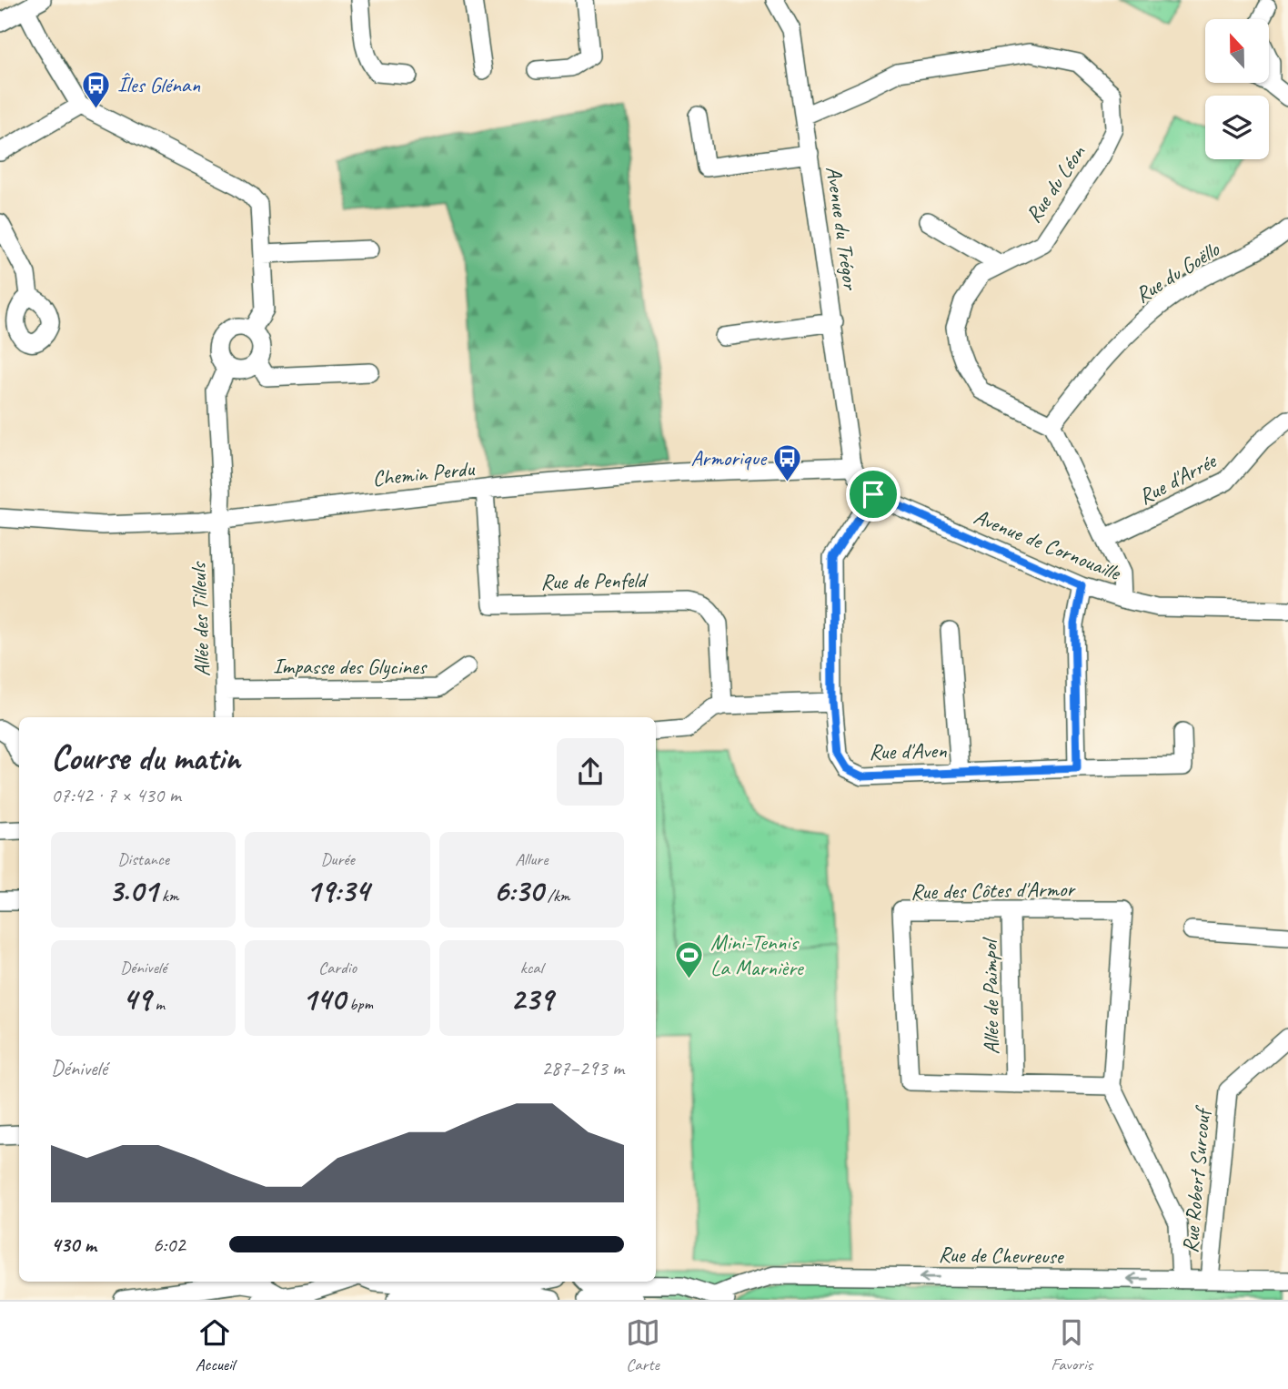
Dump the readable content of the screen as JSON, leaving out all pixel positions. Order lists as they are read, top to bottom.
{
  "streets": {
    "street": [
      "Rue du Léon",
      "Avenue du Trégor",
      "Rue du Goëllo",
      "Chemin Perdu",
      "Rue d'Arrée",
      "Avenue de Cornouaille",
      "Rue de Penfeld",
      "Allée des Tilleuls",
      "Impasse des Glycines",
      "Rue d'Aven",
      "Rue des Côtes d'Armor",
      "Allée de Paimpol",
      "Rue Robert Surcouf",
      "Rue de Chevreuse"
    ]
  },
  "crossings": [
    ["Rue du Léon", "Avenue du Trégor"],
    ["Rue du Léon", "Rue du Goëllo"],
    ["Avenue du Trégor", "Chemin Perdu"],
    ["Chemin Perdu", "Rue de Penfeld"],
    ["Chemin Perdu", "Allée des Tilleuls"],
    ["Avenue de Cornouaille", "Rue d'Aven"],
    ["Allée des Tilleuls", "Impasse des Glycines"],
    ["Rue des Côtes d'Armor", "Allée de Paimpol"],
    ["Rue des Côtes d'Armor", "Rue de Chevreuse"],
    ["Rue Robert Surcouf", "Rue de Chevreuse"]
  ],
  "one_way": ["Rue de Chevreuse"],
  "places": {
    "bus stop": ["Îles Glénan", "Armorique"],
    "sports": ["Mini-Tennis La Marnière"]
  },
  "north": "top",
  "page": {
    "heading": ["Course du matin", "07:42 · 7 × 430 m"],
    "stats": [
      ["Distance", "3.01 km"],
      ["Durée", "19:34"],
      ["Allure", "6:30 /km"],
      ["Dénivelé", "49 m"],
      ["Cardio", "140 bpm"],
      ["kcal", "239"]
    ],
    "chart": ["Dénivelé", "287–293 m"],
    "list": [
      {
        "name": "430 m",
        "note": "6:02"
      }
    ],
    "tabs": ["Accueil", "Carte", "Favoris"]
  }
}
